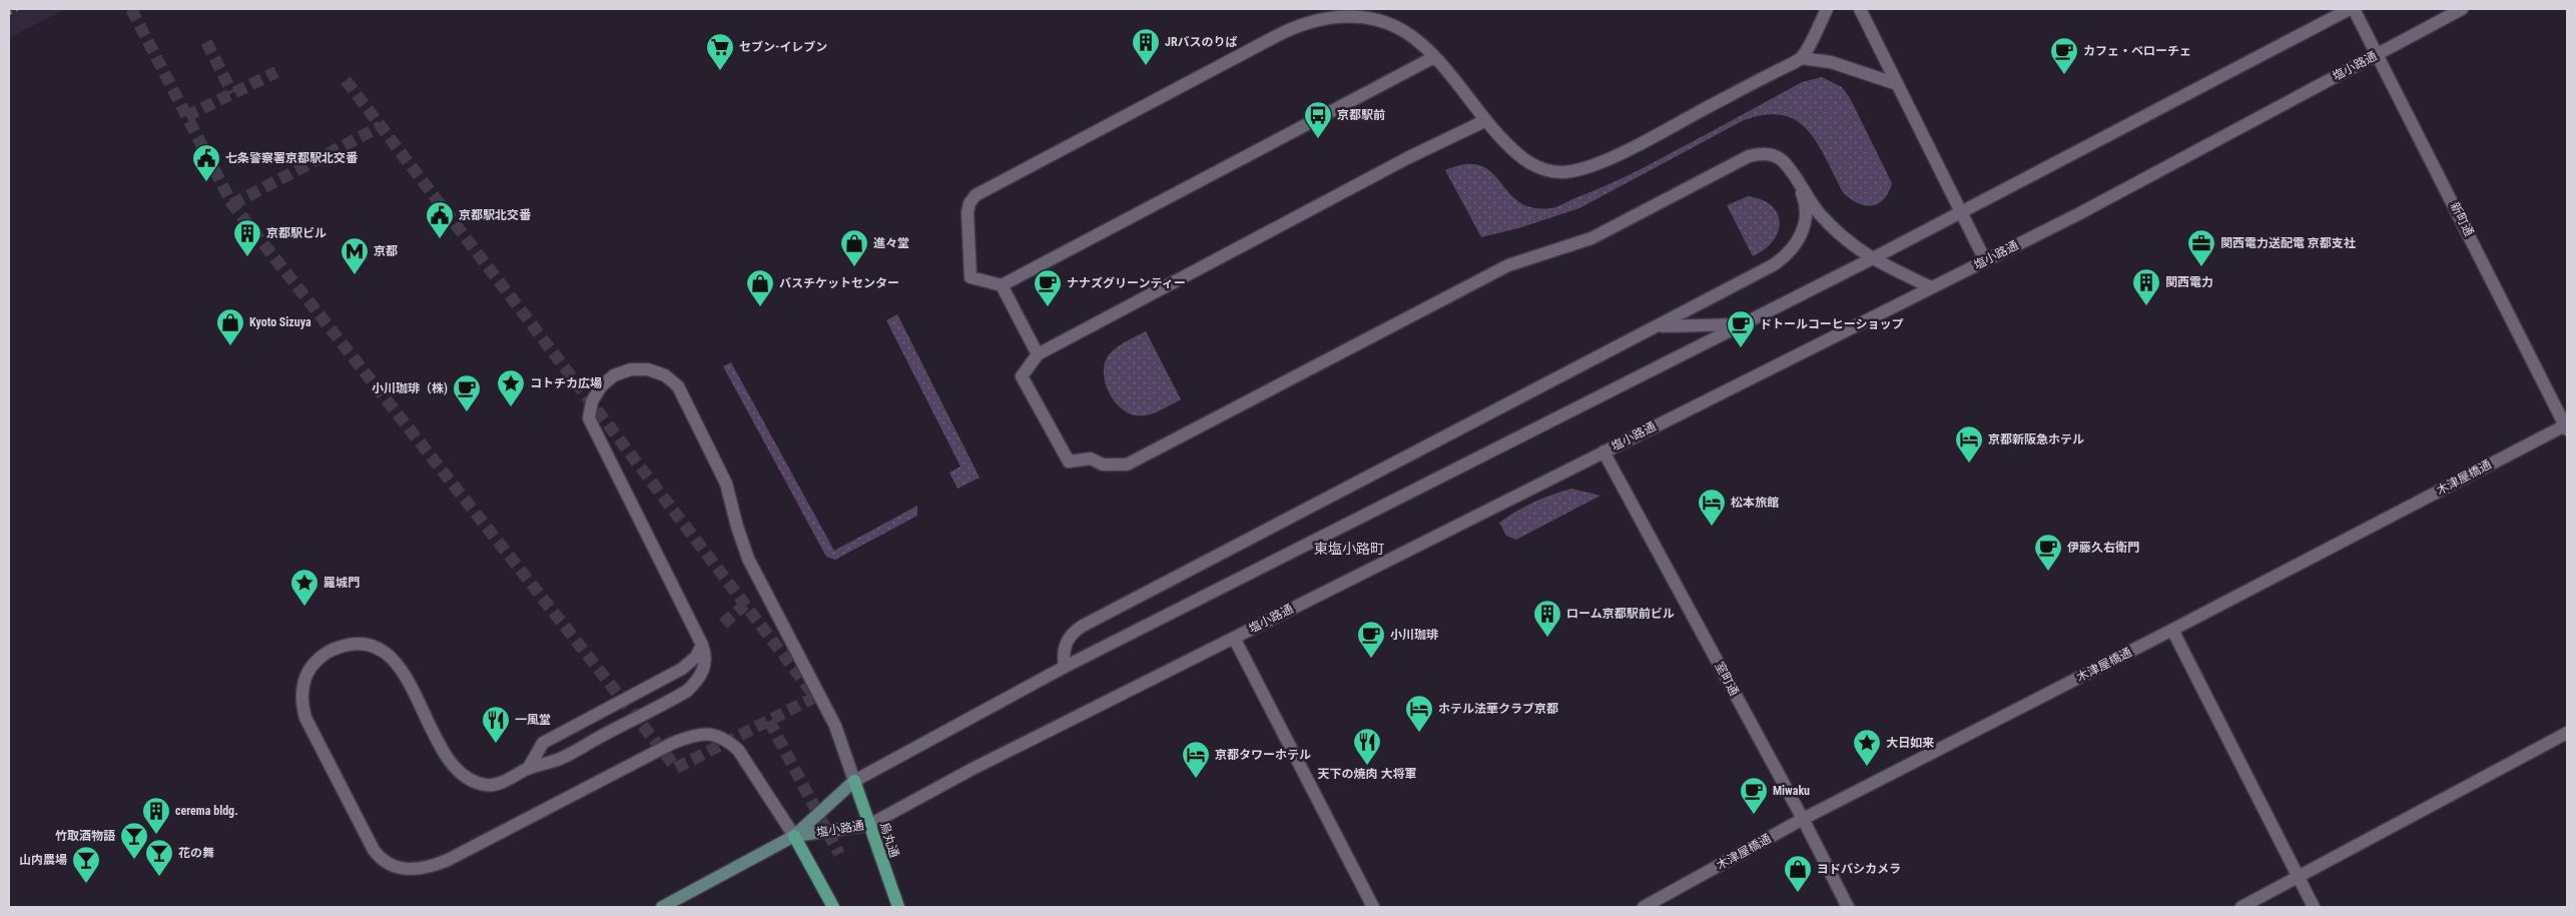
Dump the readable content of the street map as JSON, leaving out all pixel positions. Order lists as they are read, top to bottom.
{
  "streets": {
    "main road": ["塩小路通", "烏丸通"],
    "street": ["新町通", "木津屋橋通", "室町通"]
  },
  "crossings": [
    ["塩小路通", "新町通"],
    ["塩小路通", "室町通"],
    ["塩小路通", "烏丸通"],
    ["新町通", "木津屋橋通"],
    ["木津屋橋通", "室町通"]
  ],
  "districts": ["東塩小路町"],
  "places": {
    "building": [
      "JRバスのりば",
      "京都駅ビル",
      "関西電力",
      "ローム京都駅前ビル",
      "cerema bldg."
    ],
    "supermarket": ["セブン-イレブン"],
    "cafe": [
      "カフェ・ベローチェ",
      "ナナズグリーンティー",
      "ドトールコーヒーショップ",
      "小川珈琲（株)",
      "伊藤久右衛門",
      "小川珈琲",
      "Miwaku"
    ],
    "bus stop": ["京都駅前"],
    "public building": ["七条警察署京都駅北交番", "京都駅北交番"],
    "shop": [
      "進々堂",
      "バスチケットセンター",
      "Kyoto Sizuya",
      "ヨドバシカメラ"
    ],
    "office": ["関西電力送配電 京都支社"],
    "metro station": ["京都"],
    "place": ["コトチカ広場", "羅城門", "大日如来"],
    "hotel": [
      "京都新阪急ホテル",
      "松本旅館",
      "ホテル法華クラブ京都",
      "京都タワーホテル"
    ],
    "restaurant": ["一風堂", "天下の焼肉 大将軍"],
    "bar": ["竹取酒物語", "花の舞", "山内農場"]
  }
}
